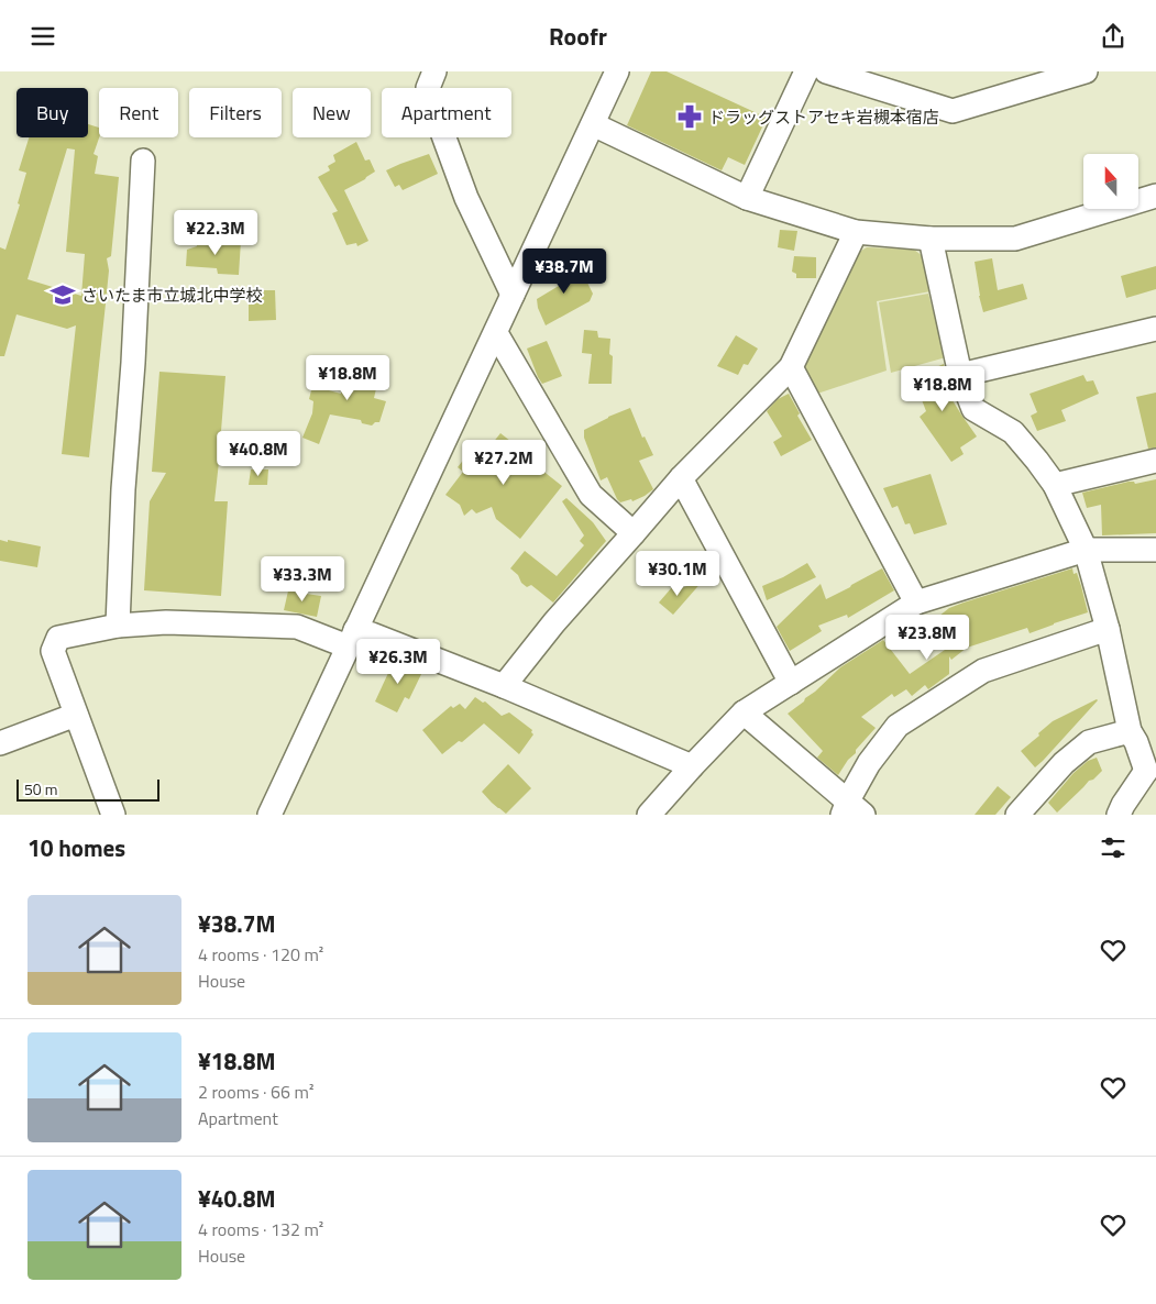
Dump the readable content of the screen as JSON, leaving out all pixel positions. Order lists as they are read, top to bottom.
{
  "places": {
    "pharmacy": ["ドラッグストアセキ岩槻本宿店"],
    "school or university": ["さいたま市立城北中学校"]
  },
  "scale_bar": "50 m",
  "north": "top",
  "page": {
    "header": "Roofr",
    "chip": [
      "Buy",
      "Rent",
      "Filters",
      "New",
      "Apartment"
    ],
    "price": [
      "¥22.3M",
      "¥38.7M",
      "¥18.8M",
      "¥18.8M",
      "¥40.8M",
      "¥27.2M",
      "¥30.1M",
      "¥33.3M",
      "¥23.8M",
      "¥26.3M"
    ],
    "scale": "50 m",
    "heading": "10 homes",
    "list": [
      {
        "name": "¥38.7M",
        "note": "4 rooms · 120 m² · House"
      },
      {
        "name": "¥18.8M",
        "note": "2 rooms · 66 m² · Apartment"
      },
      {
        "name": "¥40.8M",
        "note": "4 rooms · 132 m² · House"
      }
    ]
  }
}
